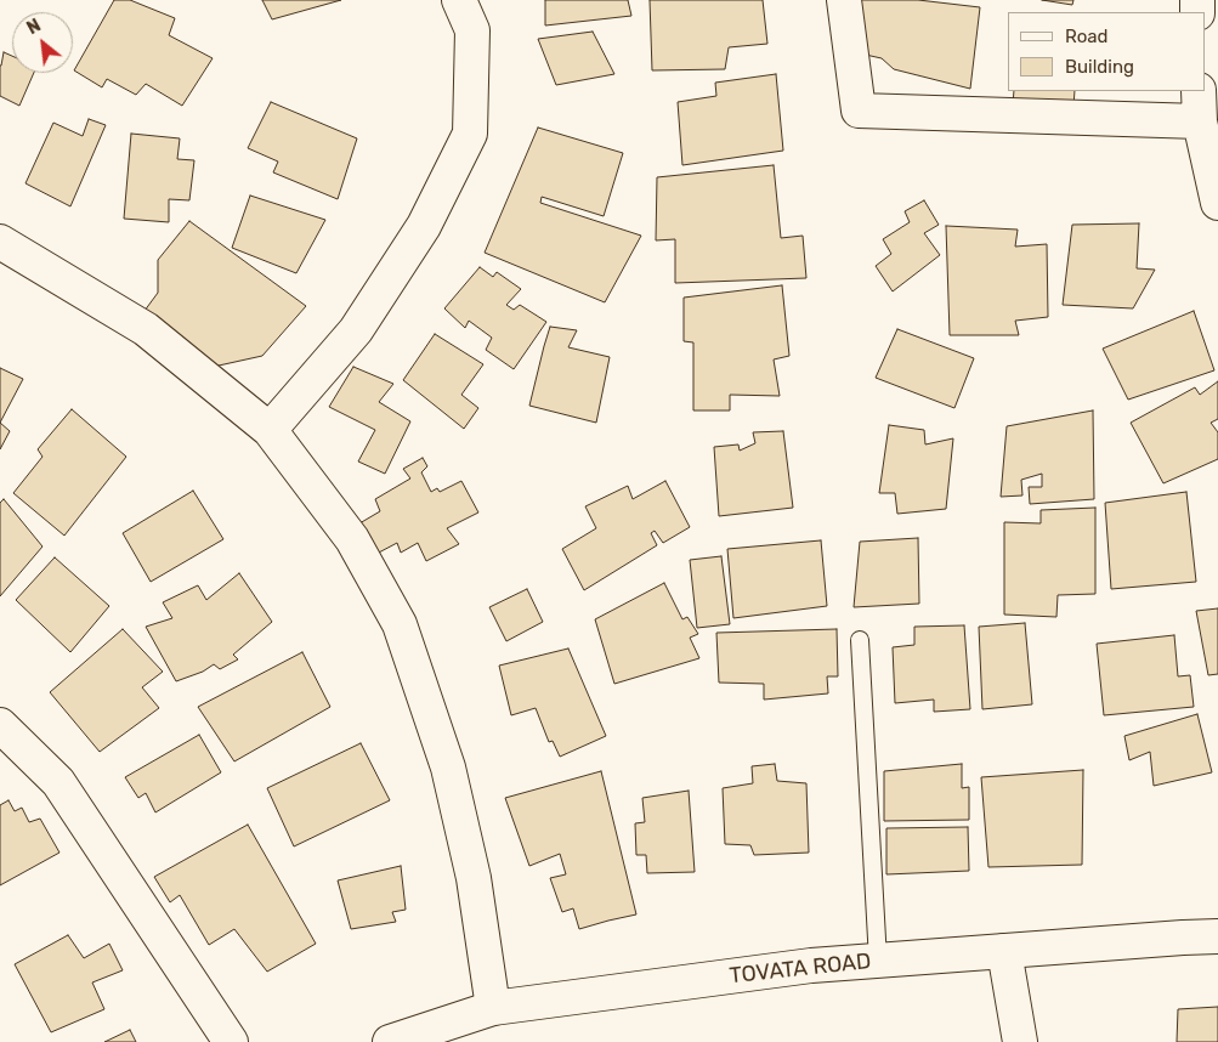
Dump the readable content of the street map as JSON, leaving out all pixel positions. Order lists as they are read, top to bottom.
{
  "streets": {
    "street": ["TOVATA ROAD"]
  },
  "legend": ["Road", "Building"],
  "north": "top left"
}
